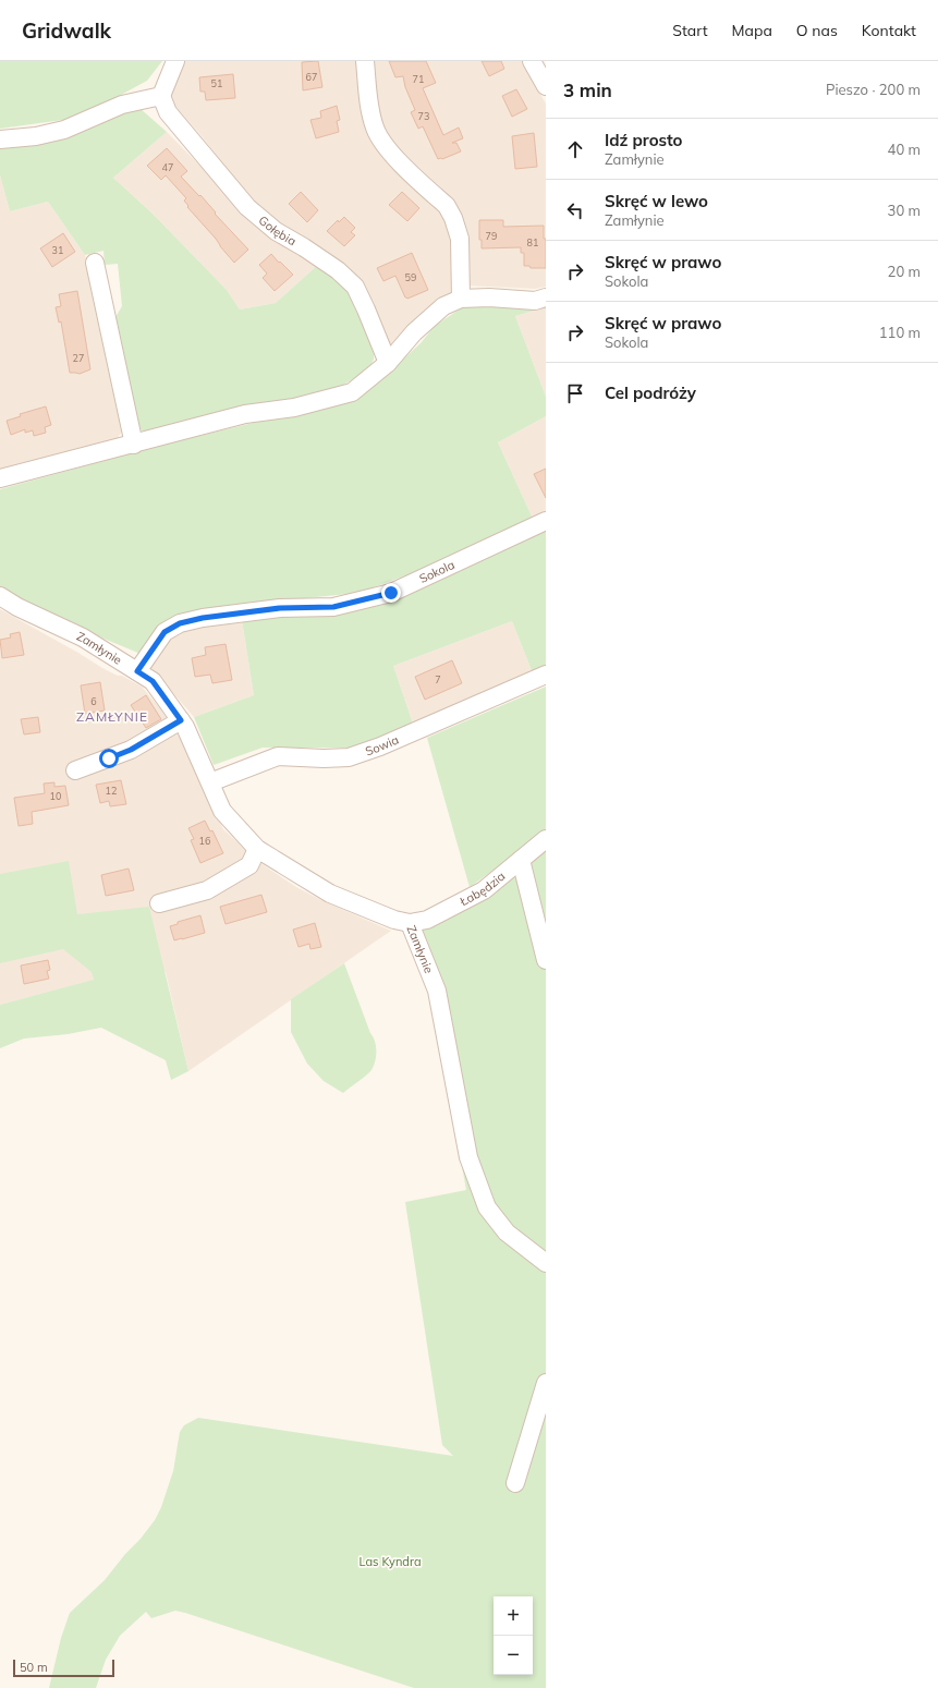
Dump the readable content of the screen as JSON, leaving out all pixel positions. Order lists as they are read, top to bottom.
{
  "streets": {
    "street": [
      "Gołębia",
      "Sokola",
      "Zamłynie",
      "Sowia",
      "Łabędzia"
    ]
  },
  "crossings": [
    ["Sokola", "Zamłynie"],
    ["Zamłynie", "Sowia"],
    ["Zamłynie", "Łabędzia"]
  ],
  "districts": ["ZAMŁYNIE"],
  "parks": ["Las Kyndra"],
  "house_numbers": [
    "67",
    "71",
    "51",
    "73",
    "47",
    "79",
    "81",
    "31",
    "59",
    "27",
    "7",
    "6",
    "12",
    "10",
    "16"
  ],
  "scale_bar": "50 m",
  "page": {
    "header": "Gridwalk",
    "nav": [
      "Start",
      "Mapa",
      "O nas",
      "Kontakt"
    ],
    "heading": ["3 min", "Pieszo · 200 m"],
    "list": [
      ["Idź prosto", "Zamłynie", "40 m"],
      ["Skręć w lewo", "Zamłynie", "30 m"],
      ["Skręć w prawo", "Sokola", "20 m"],
      ["Skręć w prawo", "Sokola", "110 m"],
      "Cel podróży"
    ],
    "map_buttons": ["+", "−"],
    "scale": "50 m"
  }
}
